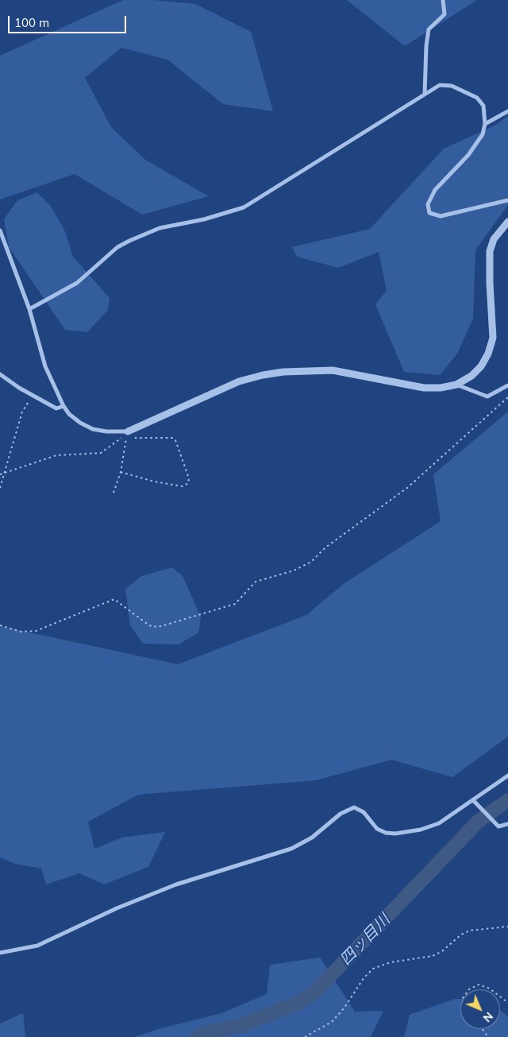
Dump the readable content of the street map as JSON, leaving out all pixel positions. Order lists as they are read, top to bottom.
{
  "water": ["四ッ目川"],
  "scale_bar": "100 m",
  "north": "bottom right"
}
